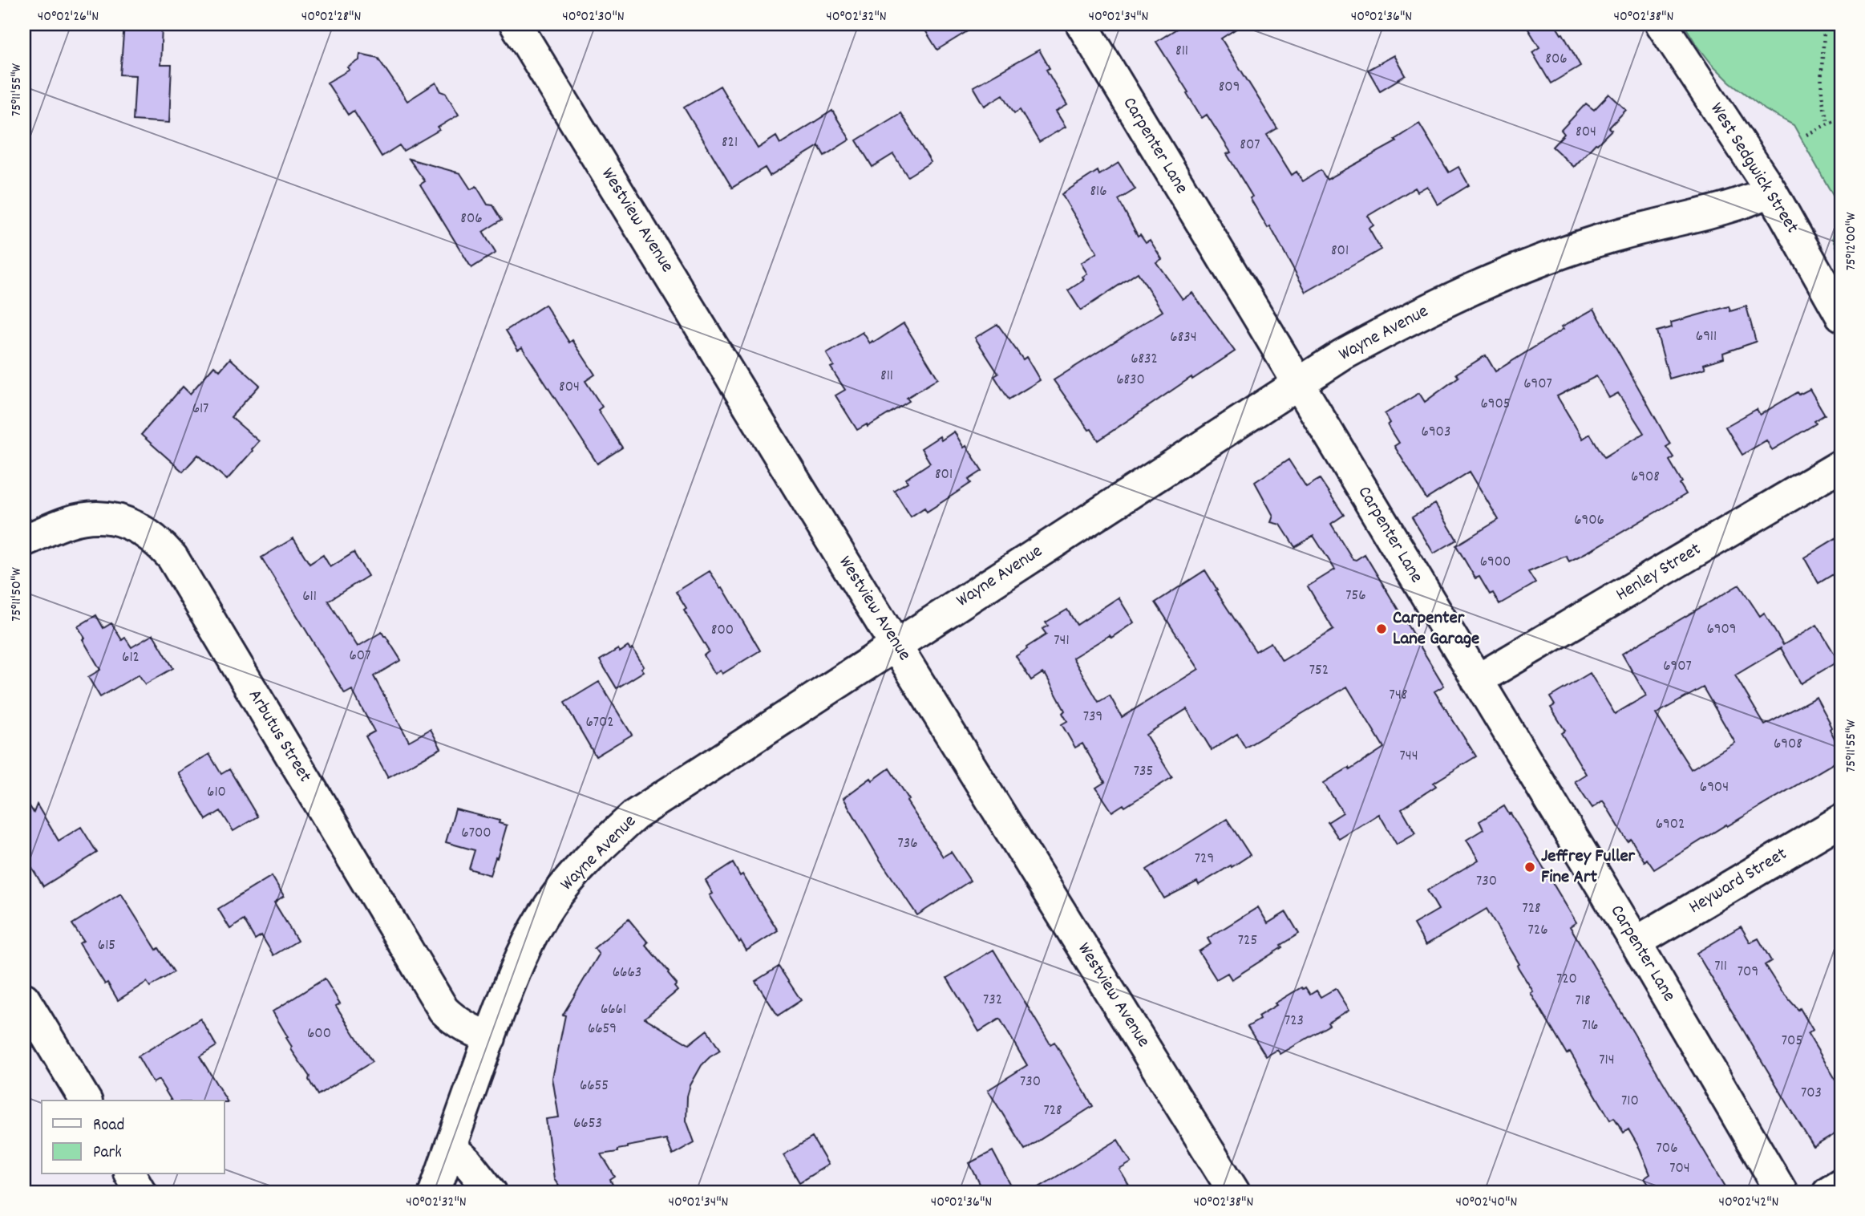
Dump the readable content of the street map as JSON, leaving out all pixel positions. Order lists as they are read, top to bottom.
{
  "streets": {
    "street": [
      "Carpenter Lane",
      "West Sedgwick Street",
      "Westview Avenue",
      "Wayne Avenue",
      "Henley Street",
      "Arbutus Street",
      "Heyward Street"
    ]
  },
  "crossings": [
    ["Carpenter Lane", "Wayne Avenue"],
    ["Carpenter Lane", "Henley Street"],
    ["Carpenter Lane", "Heyward Street"],
    ["West Sedgwick Street", "Wayne Avenue"],
    ["Westview Avenue", "Wayne Avenue"],
    ["Wayne Avenue", "Arbutus Street"]
  ],
  "places": ["Carpenter Lane Garage", "Jeffrey Fuller Fine Art"],
  "house_numbers": [
    "811",
    "806",
    "809",
    "804",
    "821",
    "807",
    "816",
    "806",
    "801",
    "6911",
    "6834",
    "6832",
    "811",
    "6830",
    "6907",
    "804",
    "6905",
    "617",
    "6903",
    "801",
    "6908",
    "6906",
    "6900",
    "756",
    "611",
    "6909",
    "800",
    "741",
    "607",
    "612",
    "6907",
    "752",
    "748",
    "739",
    "6702",
    "6908",
    "744",
    "735",
    "6904",
    "610",
    "6902",
    "6700",
    "736",
    "729",
    "730",
    "728",
    "726",
    "725",
    "615",
    "711",
    "709",
    "6663",
    "720",
    "732",
    "718",
    "6661",
    "723",
    "716",
    "6659",
    "600",
    "705",
    "714",
    "730",
    "6655",
    "703",
    "710",
    "728",
    "6653",
    "706",
    "704"
  ],
  "legend": ["Road", "Park"],
  "coordinates": [
    "40°02'26\"N",
    "40°02'28\"N",
    "40°02'30\"N",
    "40°02'32\"N",
    "40°02'34\"N",
    "40°02'36\"N",
    "40°02'38\"N",
    "75°11'55\"W",
    "75°12'00\"W",
    "75°11'50\"W",
    "40°02'40\"N",
    "40°02'42\"N"
  ]
}
